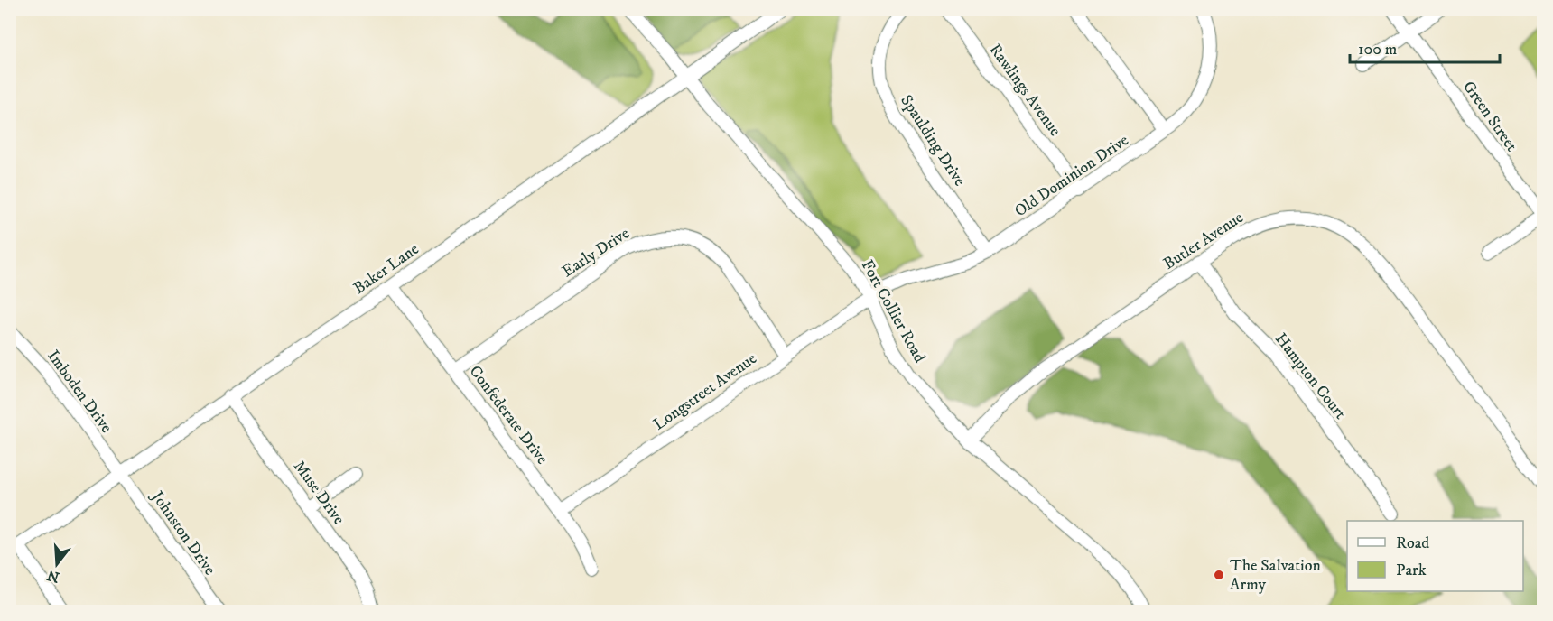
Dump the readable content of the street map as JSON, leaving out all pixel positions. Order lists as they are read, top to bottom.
{
  "streets": {
    "street": [
      "Rawlings Avenue",
      "Green Street",
      "Spaulding Drive",
      "Old Dominion Drive",
      "Butler Avenue",
      "Early Drive",
      "Baker Lane",
      "Fort Collier Road",
      "Hampton Court",
      "Imboden Drive",
      "Longstreet Avenue",
      "Confederate Drive",
      "Muse Drive",
      "Johnston Drive"
    ]
  },
  "crossings": [
    ["Rawlings Avenue", "Old Dominion Drive"],
    ["Spaulding Drive", "Old Dominion Drive"],
    ["Old Dominion Drive", "Fort Collier Road"],
    ["Old Dominion Drive", "Longstreet Avenue"],
    ["Butler Avenue", "Fort Collier Road"],
    ["Butler Avenue", "Hampton Court"],
    ["Early Drive", "Longstreet Avenue"],
    ["Early Drive", "Confederate Drive"],
    ["Baker Lane", "Fort Collier Road"],
    ["Baker Lane", "Imboden Drive"],
    ["Baker Lane", "Confederate Drive"],
    ["Baker Lane", "Muse Drive"],
    ["Baker Lane", "Johnston Drive"],
    ["Fort Collier Road", "Longstreet Avenue"],
    ["Imboden Drive", "Johnston Drive"],
    ["Longstreet Avenue", "Confederate Drive"]
  ],
  "places": ["The Salvation Army"],
  "legend": ["Road", "Park"],
  "scale_bar": "100 m",
  "north": "bottom"
}
